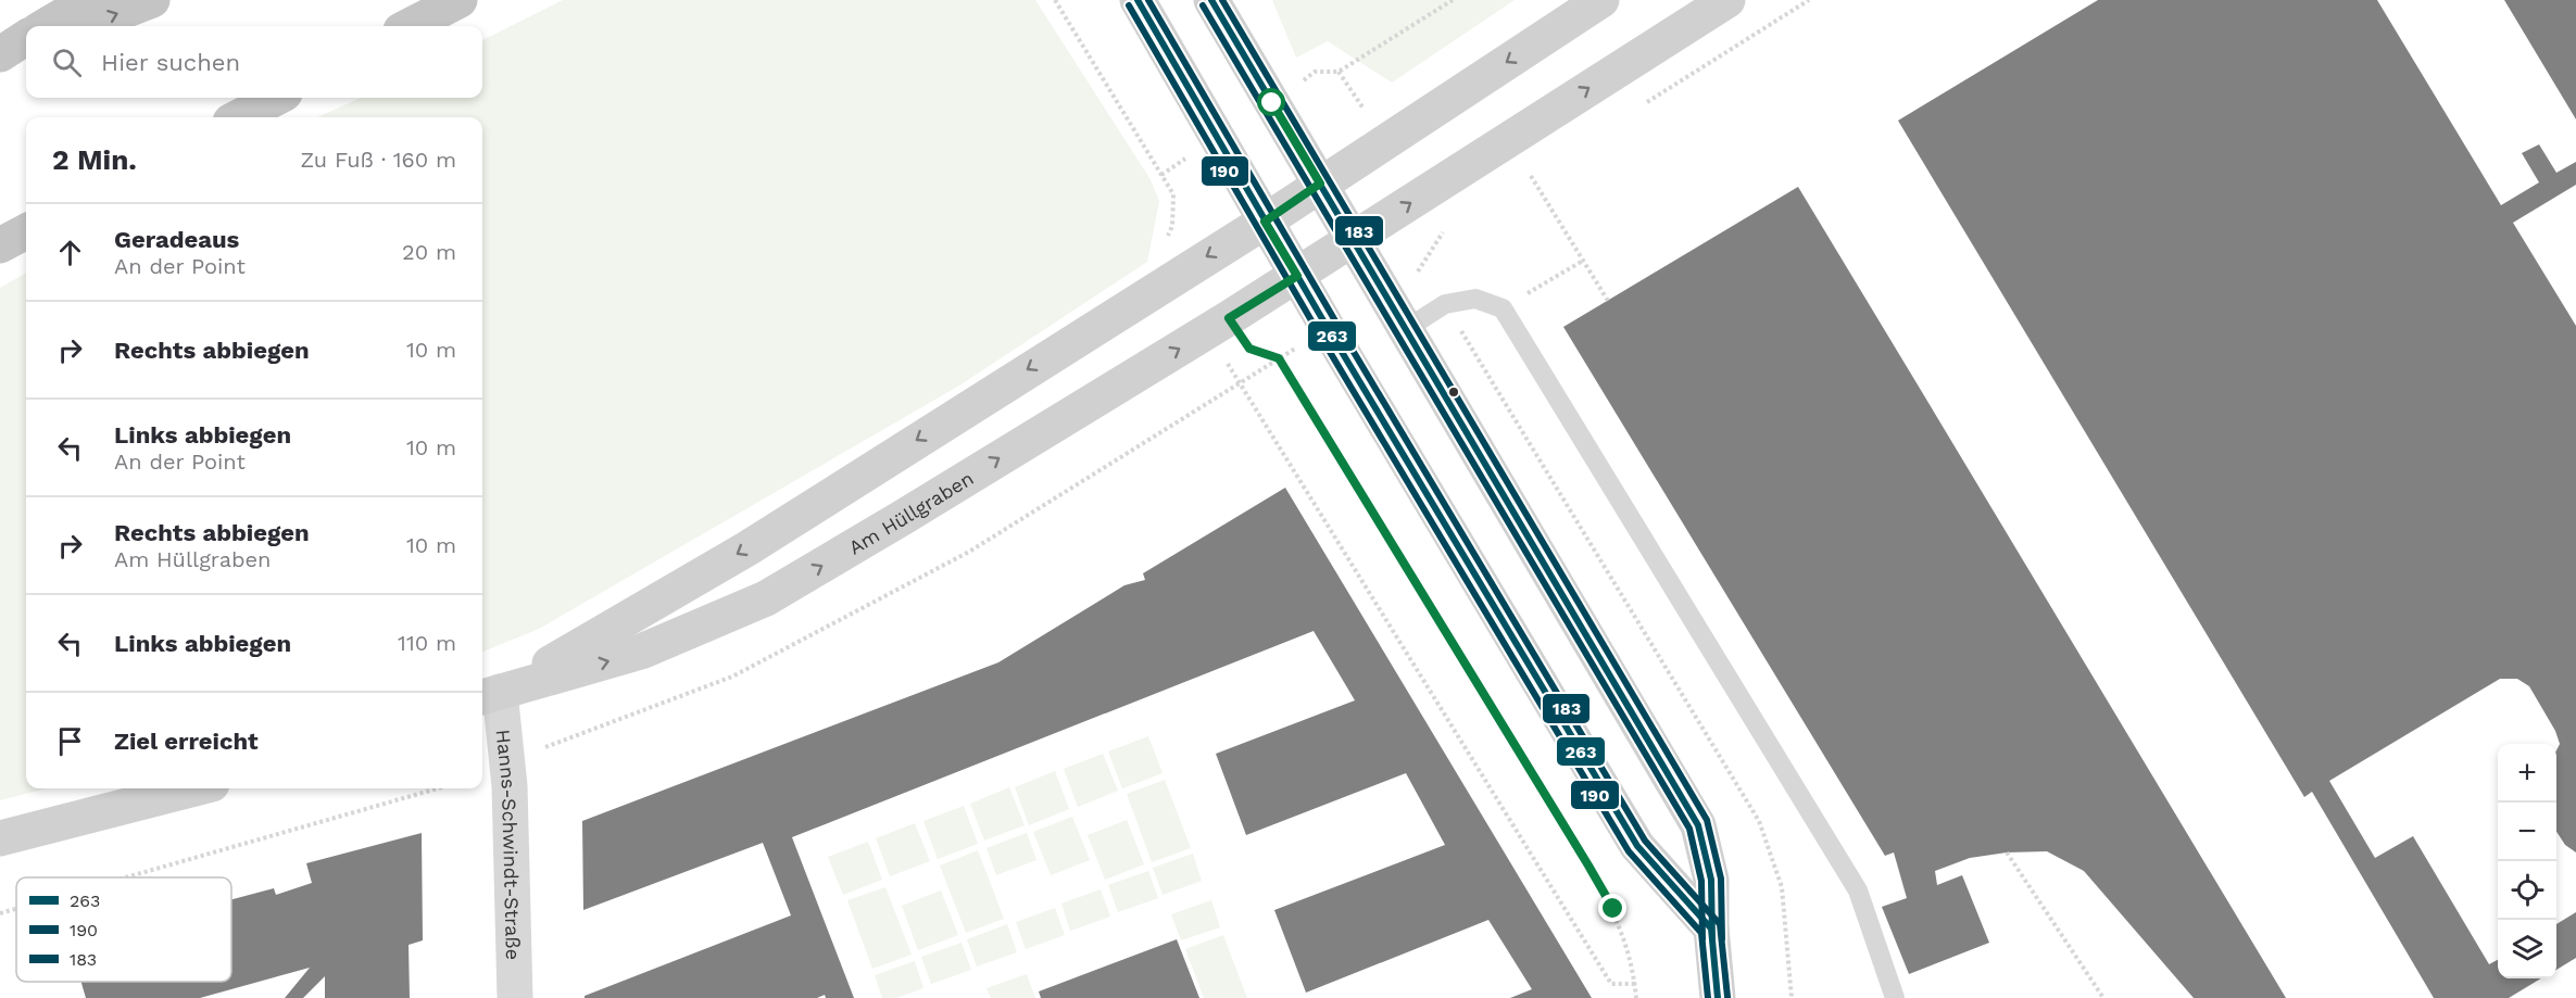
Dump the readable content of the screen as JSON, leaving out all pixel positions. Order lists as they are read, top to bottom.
{
  "streets": {
    "main road": ["Am Hüllgraben"],
    "street": ["Hanns-Schwindt-Straße"]
  },
  "crossings": [
    ["Am Hüllgraben", "Hanns-Schwindt-Straße"]
  ],
  "lines": ["transit line 263", "transit line 183", "transit line 190"],
  "legend": ["263", "190", "183"],
  "page": {
    "search": "Hier suchen",
    "heading": ["2 Min.", "Zu Fuß · 160 m"],
    "list": [
      ["Geradeaus", "An der Point", "20 m"],
      ["Rechts abbiegen", "10 m"],
      ["Links abbiegen", "An der Point", "10 m"],
      ["Rechts abbiegen", "Am Hüllgraben", "10 m"],
      ["Links abbiegen", "110 m"],
      "Ziel erreicht"
    ],
    "map_buttons": ["+", "−"]
  }
}
